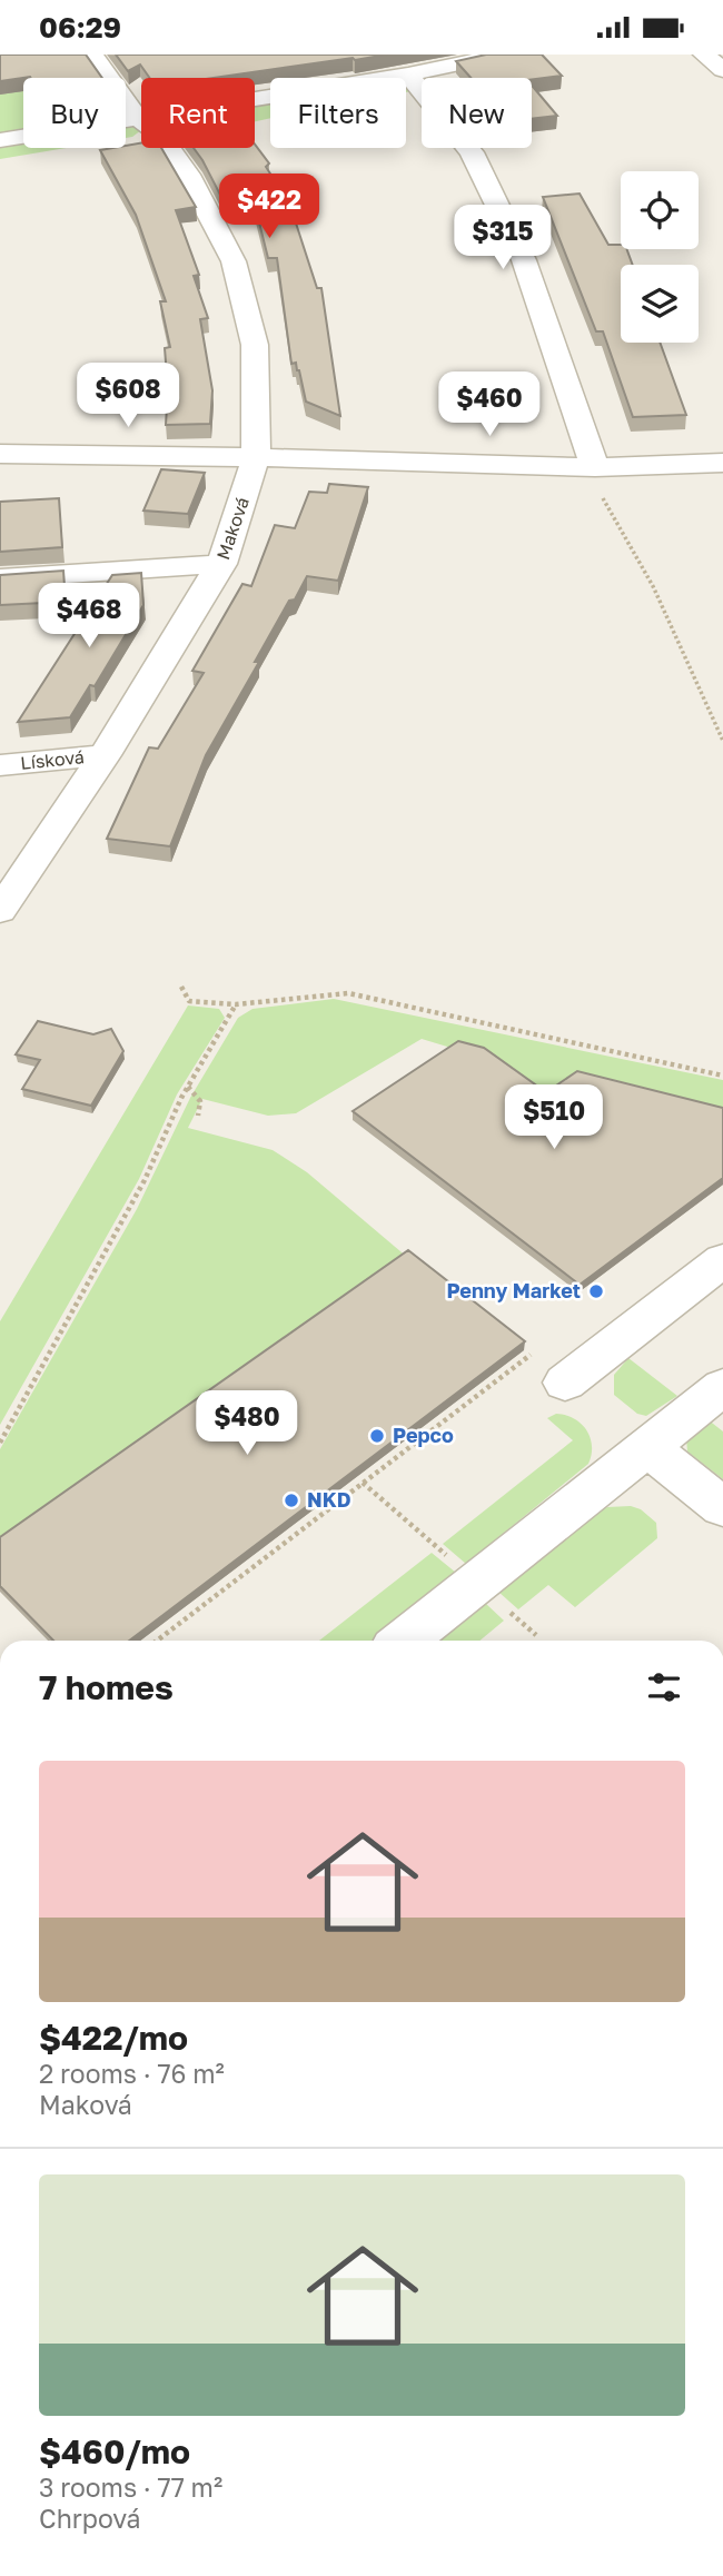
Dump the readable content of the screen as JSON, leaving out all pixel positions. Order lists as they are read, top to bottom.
{
  "streets": {
    "street": ["Maková", "Lísková"]
  },
  "crossings": [
    ["Maková", "Lísková"]
  ],
  "places": ["Penny Market", "Pepco", "NKD"],
  "page": {
    "status": "06:29",
    "chip": [
      "Buy",
      "Rent",
      "Filters",
      "New"
    ],
    "price": [
      "$422",
      "$315",
      "$608",
      "$460",
      "$468",
      "$510",
      "$480"
    ],
    "heading": "7 homes",
    "list": [
      {
        "name": "$422/mo",
        "note": "2 rooms · 76 m² · Maková"
      },
      {
        "name": "$460/mo",
        "note": "3 rooms · 77 m² · Chrpová"
      }
    ]
  }
}
